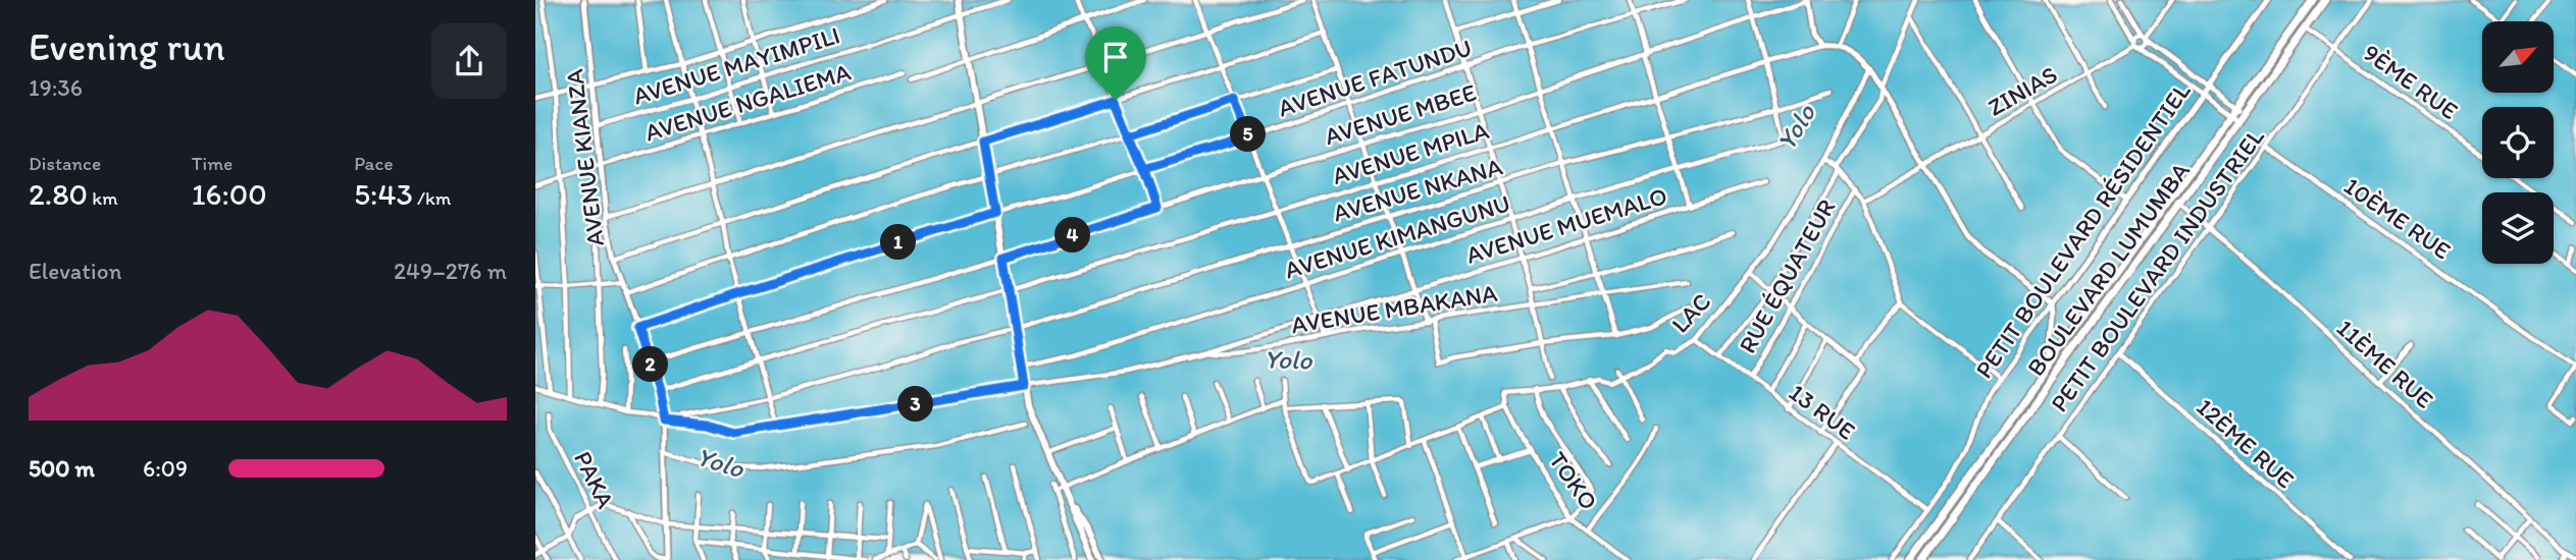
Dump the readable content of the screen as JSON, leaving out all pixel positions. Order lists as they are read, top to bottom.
{
  "streets": {
    "highway": ["BOULEVARD LUMUMBA"],
    "street": [
      "AVENUE MAYIMPILI",
      "AVENUE FATUNDU",
      "9ÈME RUE",
      "ZINIAS",
      "AVENUE NGALIEMA",
      "AVENUE MBEE",
      "AVENUE MPILA",
      "AVENUE KIANZA",
      "AVENUE NKANA",
      "10ÈME RUE",
      "AVENUE MUEMALO",
      "PETIT BOULEVARD RÉSIDENTIEL",
      "AVENUE KIMANGUNU",
      "PETIT BOULEVARD INDUSTRIEL",
      "RUE ÉQUATEUR",
      "AVENUE MBAKANA",
      "LAC",
      "11ÈME RUE",
      "13 RUE",
      "12ÈME RUE",
      "PAKA",
      "TOKO"
    ]
  },
  "crossings": [
    ["AVENUE MAYIMPILI", "AVENUE KIANZA"],
    ["AVENUE FATUNDU", "AVENUE KIANZA"],
    ["9ÈME RUE", "BOULEVARD LUMUMBA"],
    ["9ÈME RUE", "PETIT BOULEVARD INDUSTRIEL"],
    ["AVENUE NGALIEMA", "AVENUE KIANZA"],
    ["AVENUE MBEE", "AVENUE KIANZA"],
    ["AVENUE MPILA", "AVENUE KIANZA"],
    ["AVENUE KIANZA", "AVENUE MBAKANA"],
    ["AVENUE NKANA", "AVENUE KIMANGUNU"],
    ["AVENUE NKANA", "AVENUE MBAKANA"],
    ["10ÈME RUE", "PETIT BOULEVARD INDUSTRIEL"],
    ["AVENUE MUEMALO", "AVENUE MBAKANA"],
    ["PETIT BOULEVARD RÉSIDENTIEL", "13 RUE"],
    ["BOULEVARD LUMUMBA", "11ÈME RUE"],
    ["PETIT BOULEVARD INDUSTRIEL", "11ÈME RUE"],
    ["PETIT BOULEVARD INDUSTRIEL", "12ÈME RUE"],
    ["RUE ÉQUATEUR", "13 RUE"],
    ["LAC", "13 RUE"]
  ],
  "water": ["Yolo"],
  "north": "top right",
  "page": {
    "heading": ["Evening run", "19:36"],
    "pins": [
      "5",
      "4",
      "1",
      "2",
      "3"
    ],
    "stats": [
      ["Distance", "2.80 km"],
      ["Time", "16:00"],
      ["Pace", "5:43 /km"]
    ],
    "chart": ["Elevation", "249–276 m"],
    "list": [
      {
        "name": "500 m",
        "note": "6:09"
      }
    ]
  }
}
